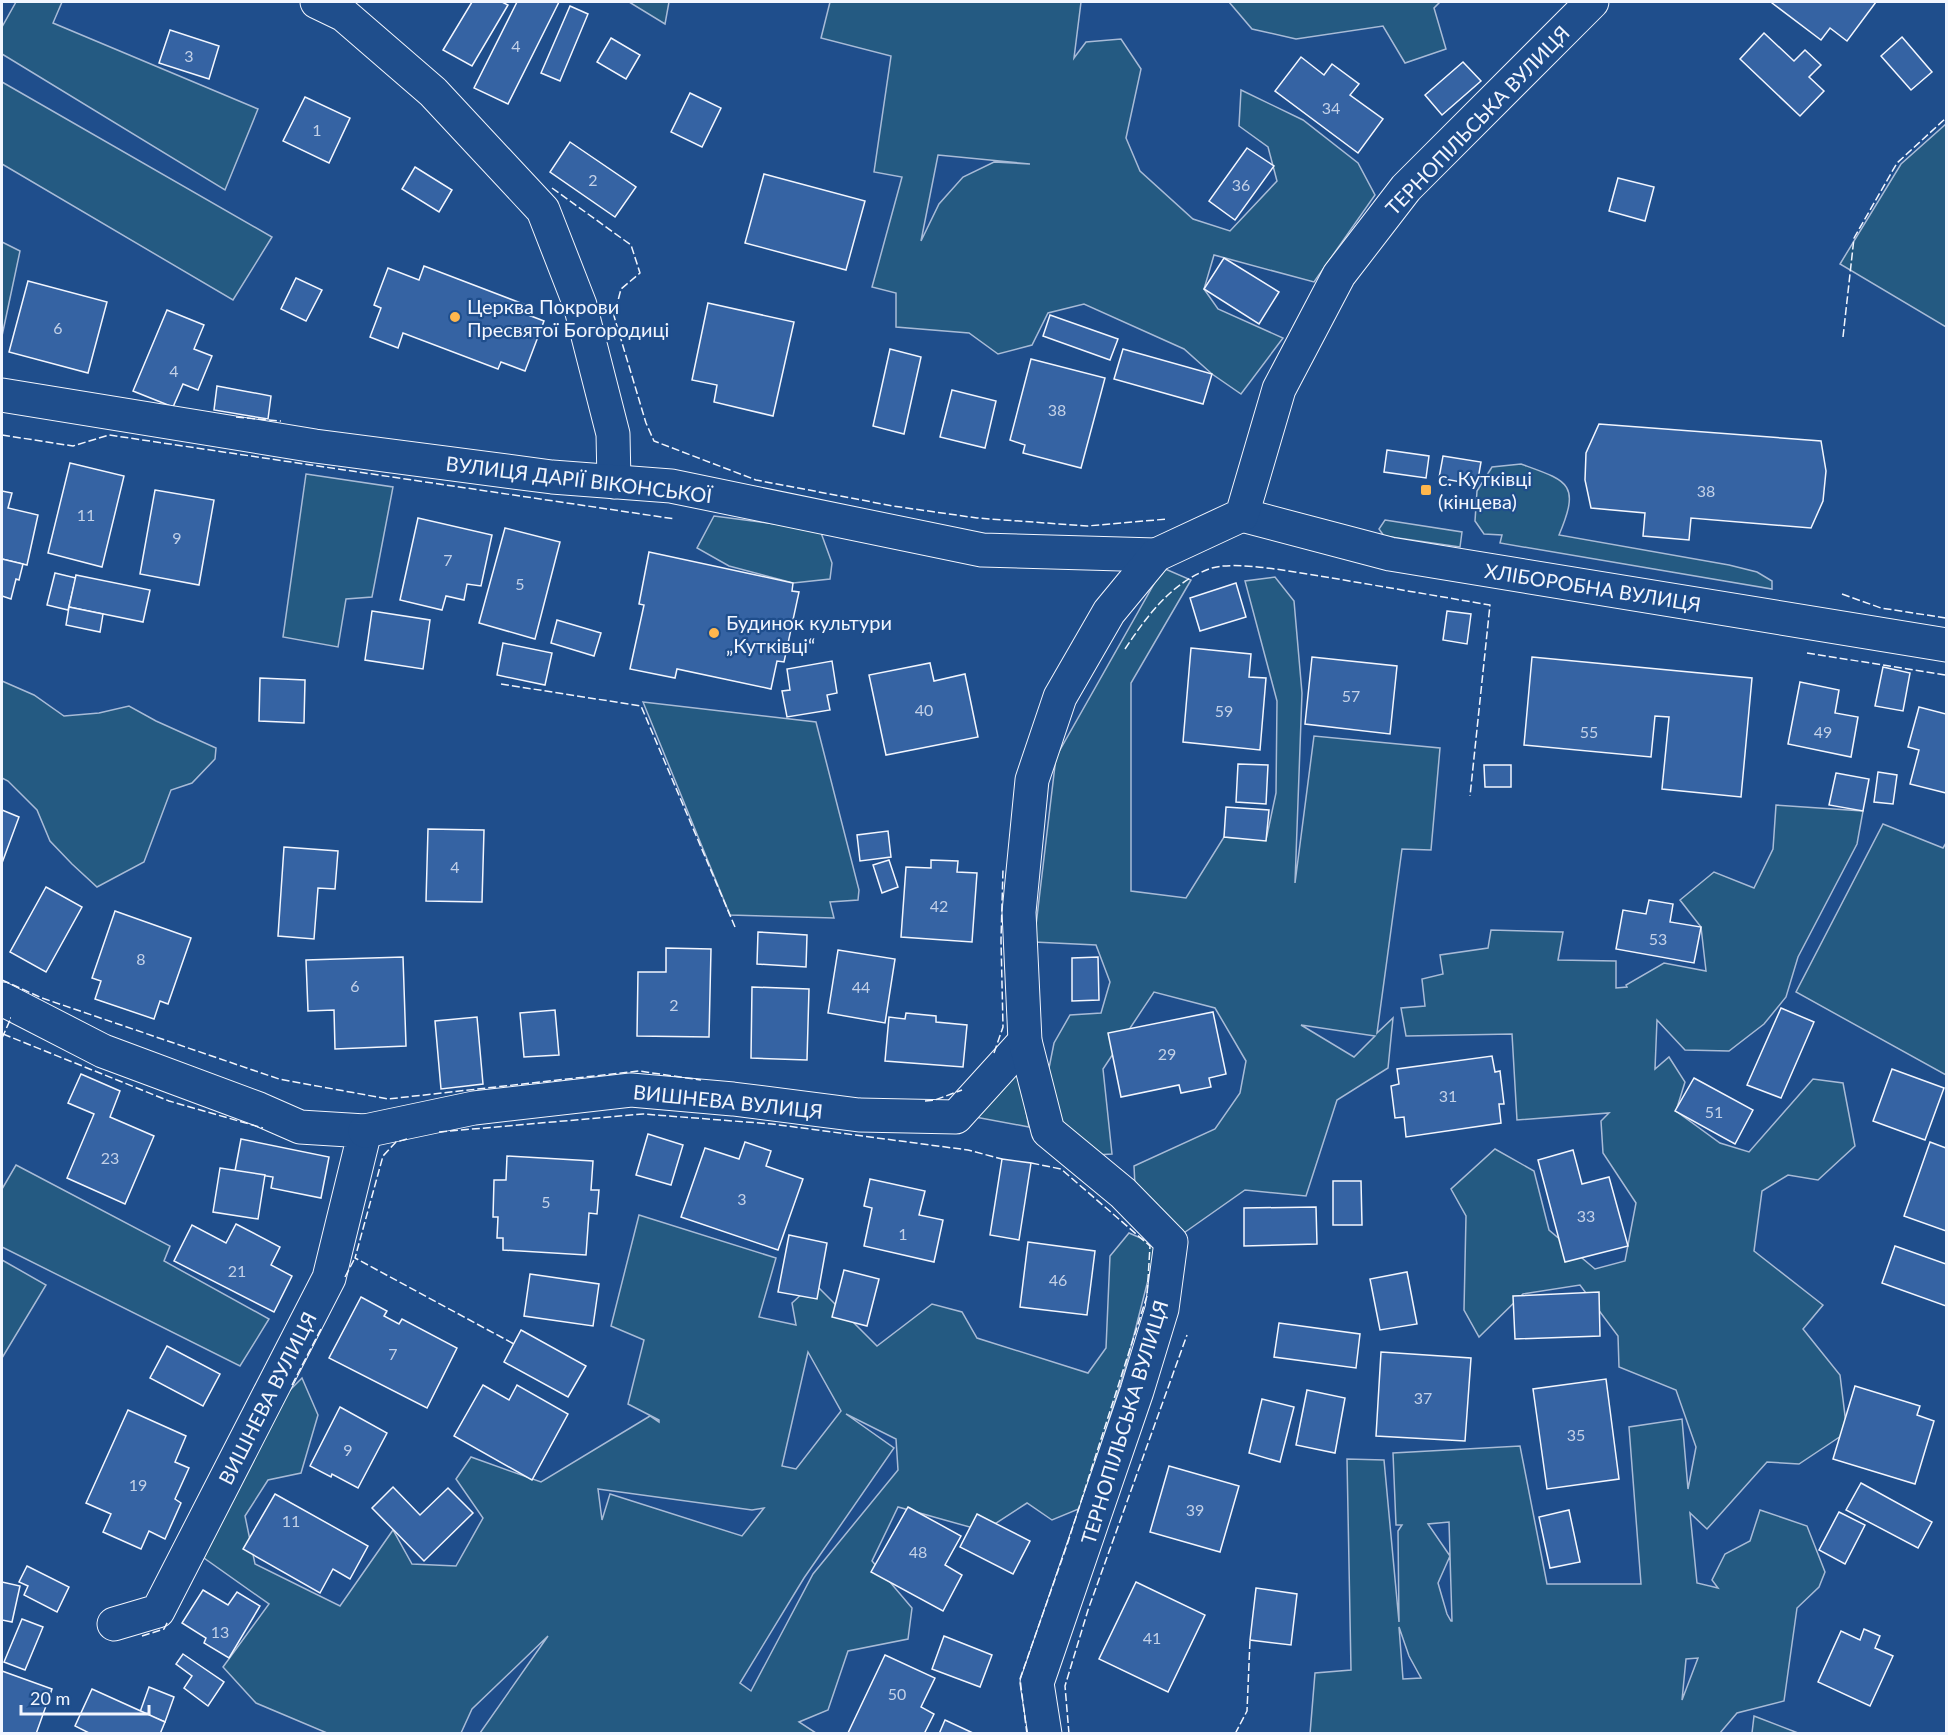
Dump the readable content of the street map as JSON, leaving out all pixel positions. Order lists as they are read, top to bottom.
{
  "streets": {
    "street": [
      "ТЕРНОПІЛЬСЬКА ВУЛИЦЯ",
      "ВУЛИЦЯ ДАРІЇ ВІКОНСЬКОЇ",
      "ХЛІБОРОБНА ВУЛИЦЯ",
      "ВИШНЕВА ВУЛИЦЯ"
    ]
  },
  "crossings": [
    ["ТЕРНОПІЛЬСЬКА ВУЛИЦЯ", "ВУЛИЦЯ ДАРІЇ ВІКОНСЬКОЇ"],
    ["ТЕРНОПІЛЬСЬКА ВУЛИЦЯ", "ХЛІБОРОБНА ВУЛИЦЯ"],
    ["ТЕРНОПІЛЬСЬКА ВУЛИЦЯ", "ВИШНЕВА ВУЛИЦЯ"]
  ],
  "places": {
    "other": ["Церква Покрови Пресвятої Богородиці", "Будинок культури „Кутківці“"],
    "transit": ["с. Кутківці (кінцева)"]
  },
  "house_numbers": [
    "4",
    "3",
    "34",
    "1",
    "2",
    "36",
    "6",
    "4",
    "38",
    "38",
    "11",
    "9",
    "7",
    "5",
    "57",
    "40",
    "59",
    "55",
    "49",
    "4",
    "42",
    "53",
    "8",
    "6",
    "44",
    "2",
    "29",
    "31",
    "51",
    "23",
    "3",
    "5",
    "33",
    "1",
    "21",
    "46",
    "7",
    "37",
    "35",
    "9",
    "19",
    "39",
    "11",
    "48",
    "13",
    "41",
    "50"
  ],
  "scale_bar": "20 m"
}
